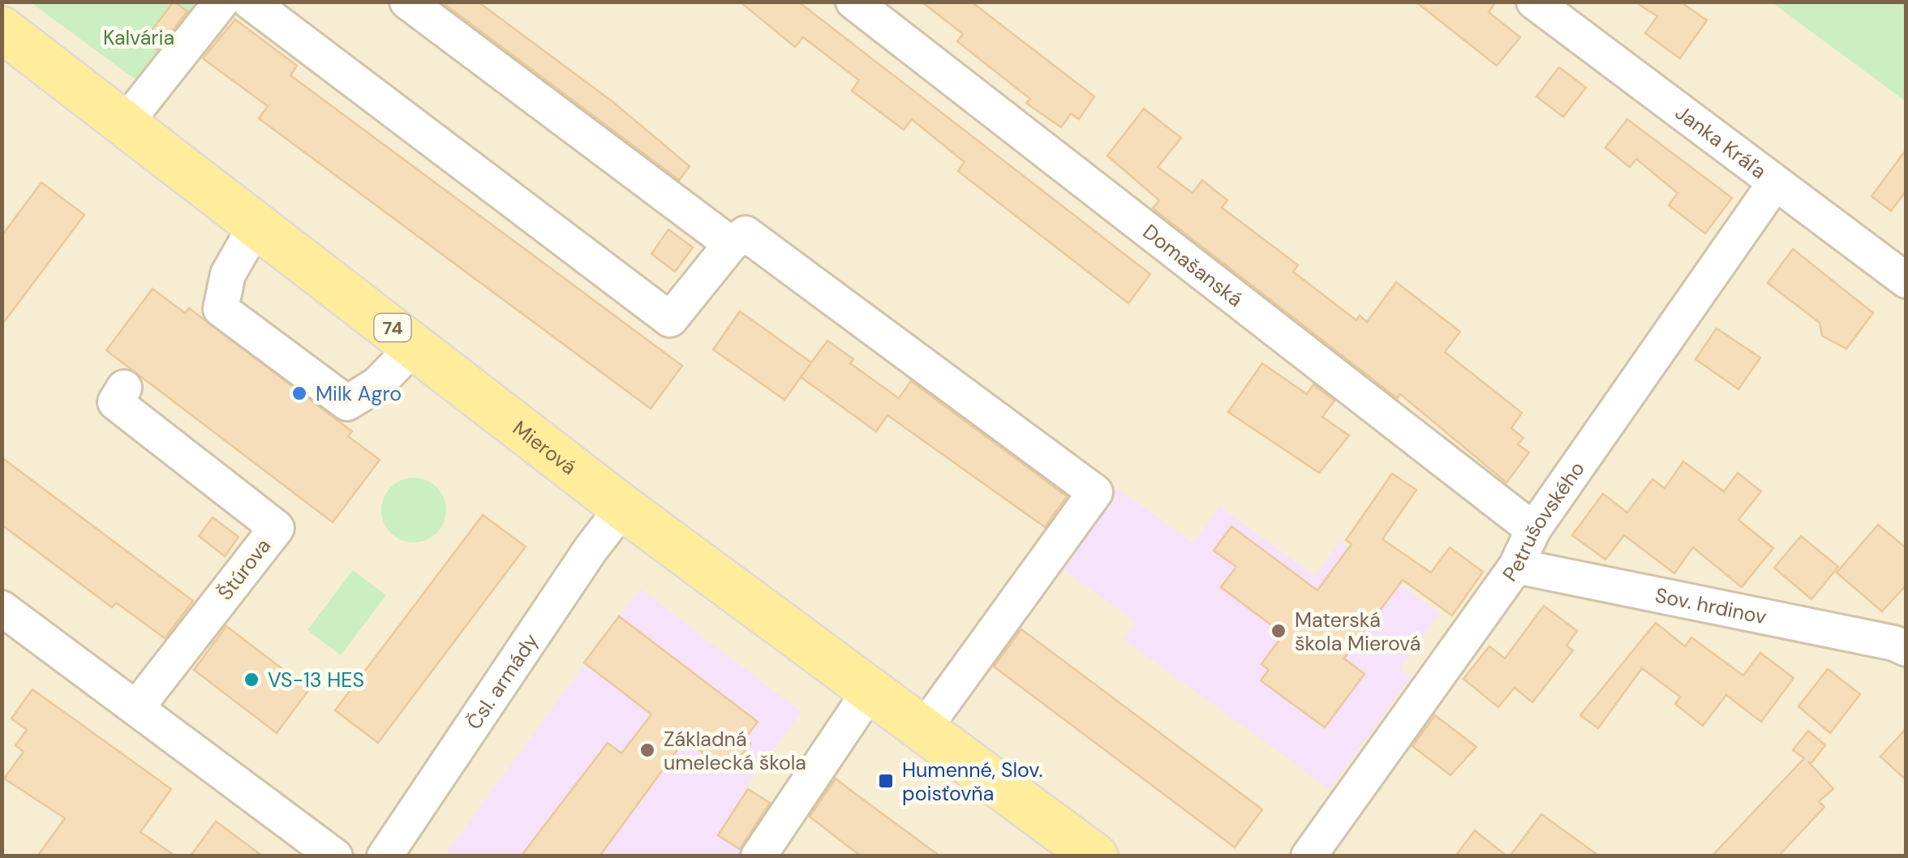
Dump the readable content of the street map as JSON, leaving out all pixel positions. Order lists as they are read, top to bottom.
{
  "streets": {
    "main road": ["74", "Mierová"],
    "street": [
      "Janka Kráľa",
      "Domašanská",
      "Petrušovského",
      "Štúrova",
      "Sov. hrdinov",
      "Čsl. armády"
    ]
  },
  "crossings": [
    ["Janka Kráľa", "Petrušovského"],
    ["Domašanská", "Petrušovského"],
    ["Mierová", "Čsl. armády"],
    ["Petrušovského", "Sov. hrdinov"]
  ],
  "parks": ["Kalvária"],
  "places": {
    "other": [
      "Milk Agro",
      "Materská škola Mierová",
      "VS-13 HES",
      "Základná umelecká škola"
    ],
    "transit": ["Humenné, Slov. poisťovňa"]
  }
}
